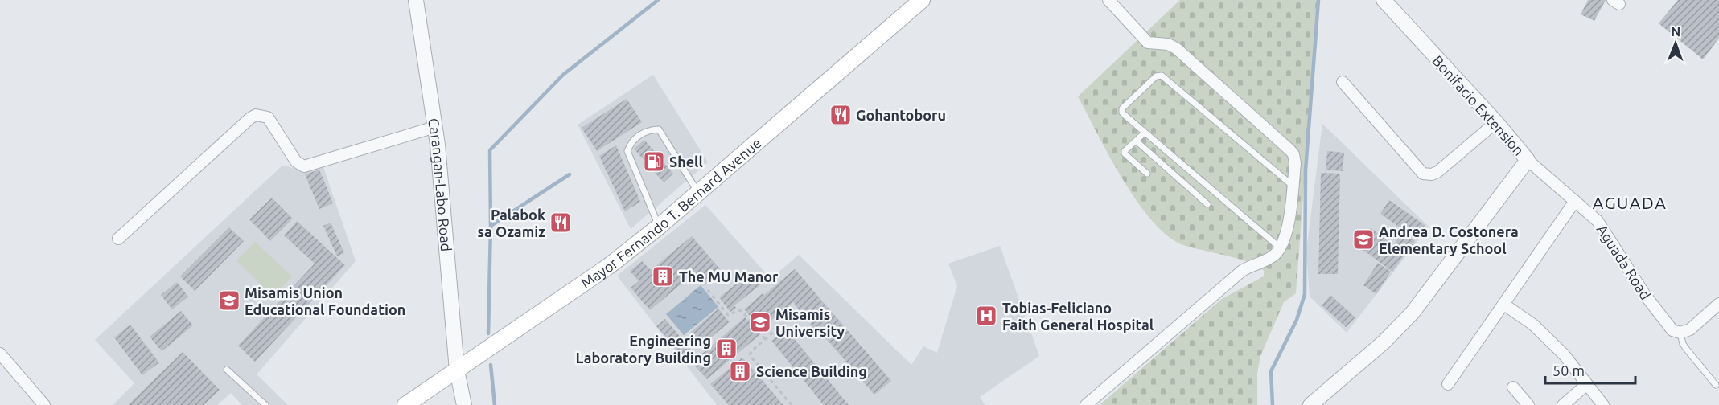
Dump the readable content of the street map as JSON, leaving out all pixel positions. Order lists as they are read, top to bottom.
{
  "streets": {
    "main road": ["Mayor Fernando T. Bernard Avenue"],
    "street": ["Bonifacio Extension", "Carangan-Labo Road", "Aguada Road"]
  },
  "crossings": [
    ["Bonifacio Extension", "Aguada Road"],
    ["Carangan-Labo Road", "Mayor Fernando T. Bernard Avenue"]
  ],
  "districts": ["AGUADA"],
  "places": {
    "restaurant": ["Gohantoboru", "Palabok sa Ozamiz"],
    "fuel station": ["Shell"],
    "school or university": ["Andrea D. Costonera Elementary School", "Misamis Union Educational Foundation", "Misamis University"],
    "building": ["The MU Manor", "Engineering Laboratory Building", "Science Building"],
    "hospital": ["Tobias-Feliciano Faith General Hospital"]
  },
  "scale_bar": "50 m",
  "north": "top"
}
